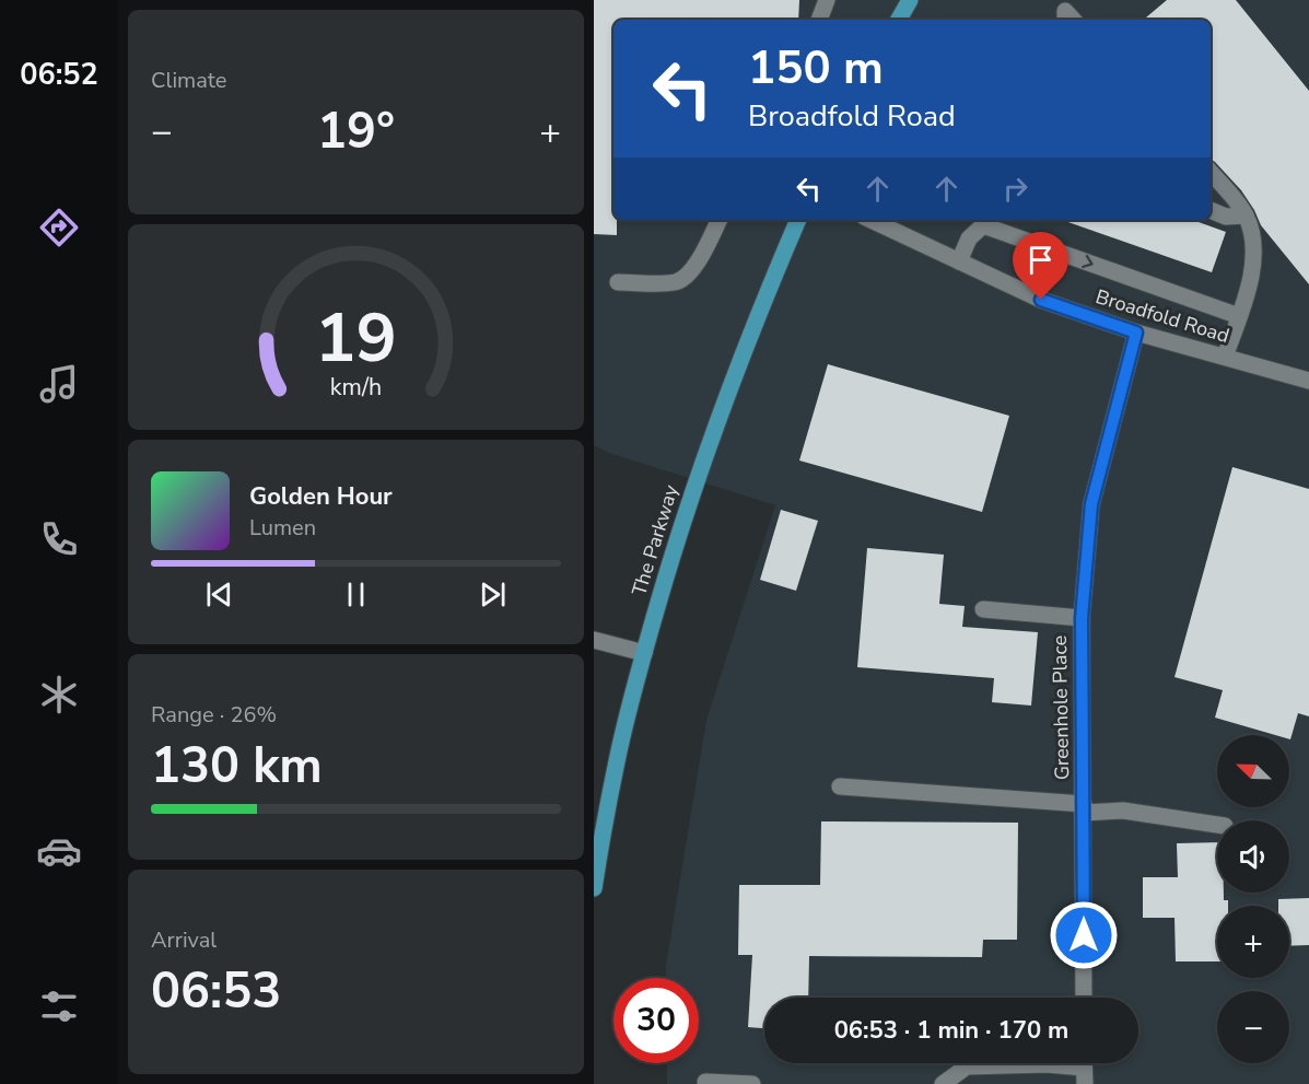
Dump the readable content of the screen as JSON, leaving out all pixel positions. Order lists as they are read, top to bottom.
{
  "streets": {
    "main road": ["The Parkway"],
    "street": ["Broadfold Road", "Greenhole Place"]
  },
  "crossings": [
    ["Broadfold Road", "Greenhole Place"]
  ],
  "north": "top left",
  "page": {
    "tabs": "06:52",
    "tile": [
      "Climate",
      ["Range · 26%", "130 km"],
      ["Arrival", "06:53"]
    ],
    "turn": ["150 m", "Broadfold Road"],
    "heat": ["−", "19°", "+"],
    "song": ["Golden Hour", "Lumen"],
    "map_buttons": ["+", "−"],
    "limit": "30",
    "trip": "06:53 · 1 min · 170 m",
    "gauge": ["19", "km/h"]
  }
}
